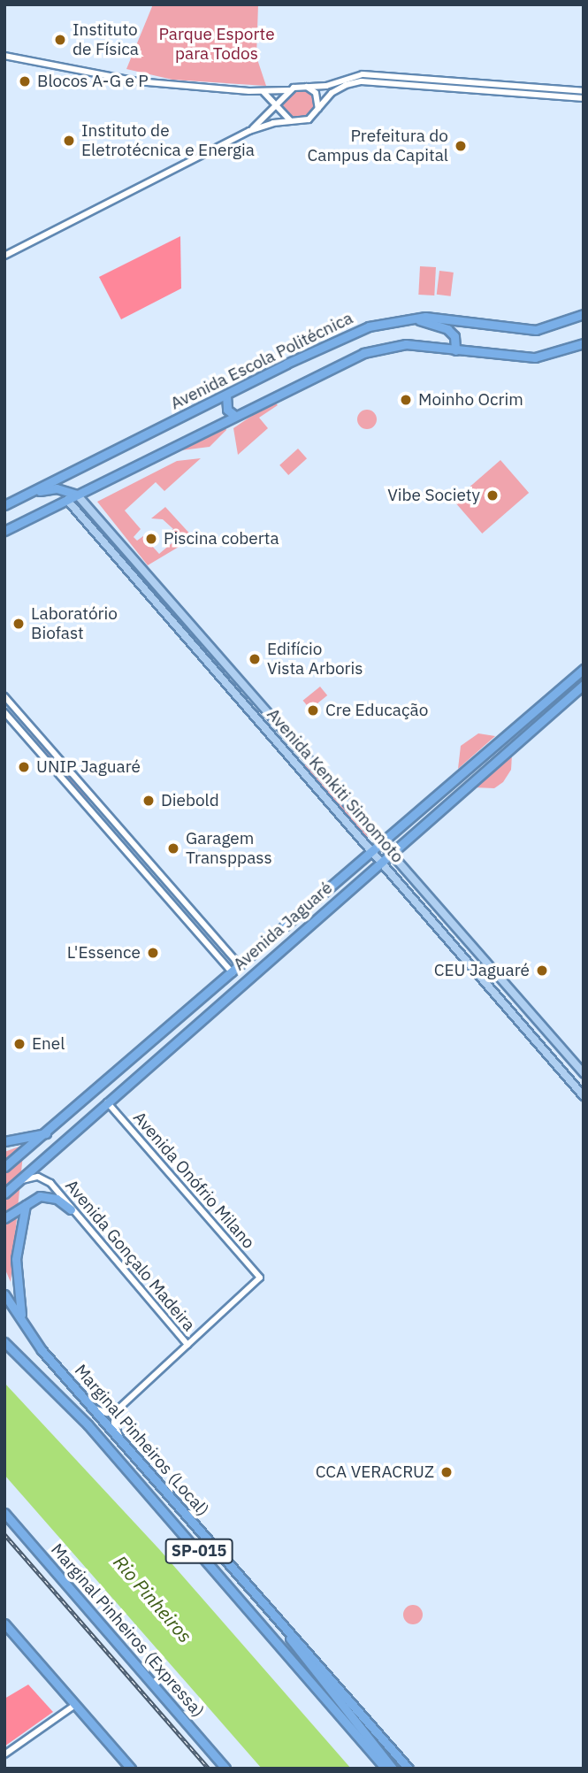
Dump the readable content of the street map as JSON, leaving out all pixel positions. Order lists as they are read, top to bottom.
{
  "streets": {
    "highway": [
      "Avenida Escola Politécnica",
      "Avenida Jaguaré",
      "Marginal Pinheiros (Local)",
      "SP-015",
      "Marginal Pinheiros (Expressa)"
    ],
    "main road": ["Avenida Kenkiti Simomoto"],
    "street": ["Avenida Onófrio Milano", "Avenida Gonçalo Madeira"]
  },
  "crossings": [
    ["Avenida Kenkiti Simomoto", "Avenida Jaguaré"],
    ["Avenida Jaguaré", "Avenida Onófrio Milano"],
    ["Avenida Jaguaré", "Avenida Gonçalo Madeira"],
    ["Avenida Onófrio Milano", "Avenida Gonçalo Madeira"]
  ],
  "water": ["Rio Pinheiros"],
  "parks": ["Parque Esporte para Todos"],
  "places": [
    "Instituto de Física",
    "Blocos A-G e P",
    "Instituto de Eletrotécnica e Energia",
    "Prefeitura do Campus da Capital",
    "Moinho Ocrim",
    "Vibe Society",
    "Piscina coberta",
    "Laboratório Biofast",
    "Edifício Vista Arboris",
    "Cre Educação",
    "UNIP Jaguaré",
    "Diebold",
    "Garagem Transppass",
    "L'Essence",
    "CEU Jaguaré",
    "Enel",
    "CCA VERACRUZ"
  ]
}
